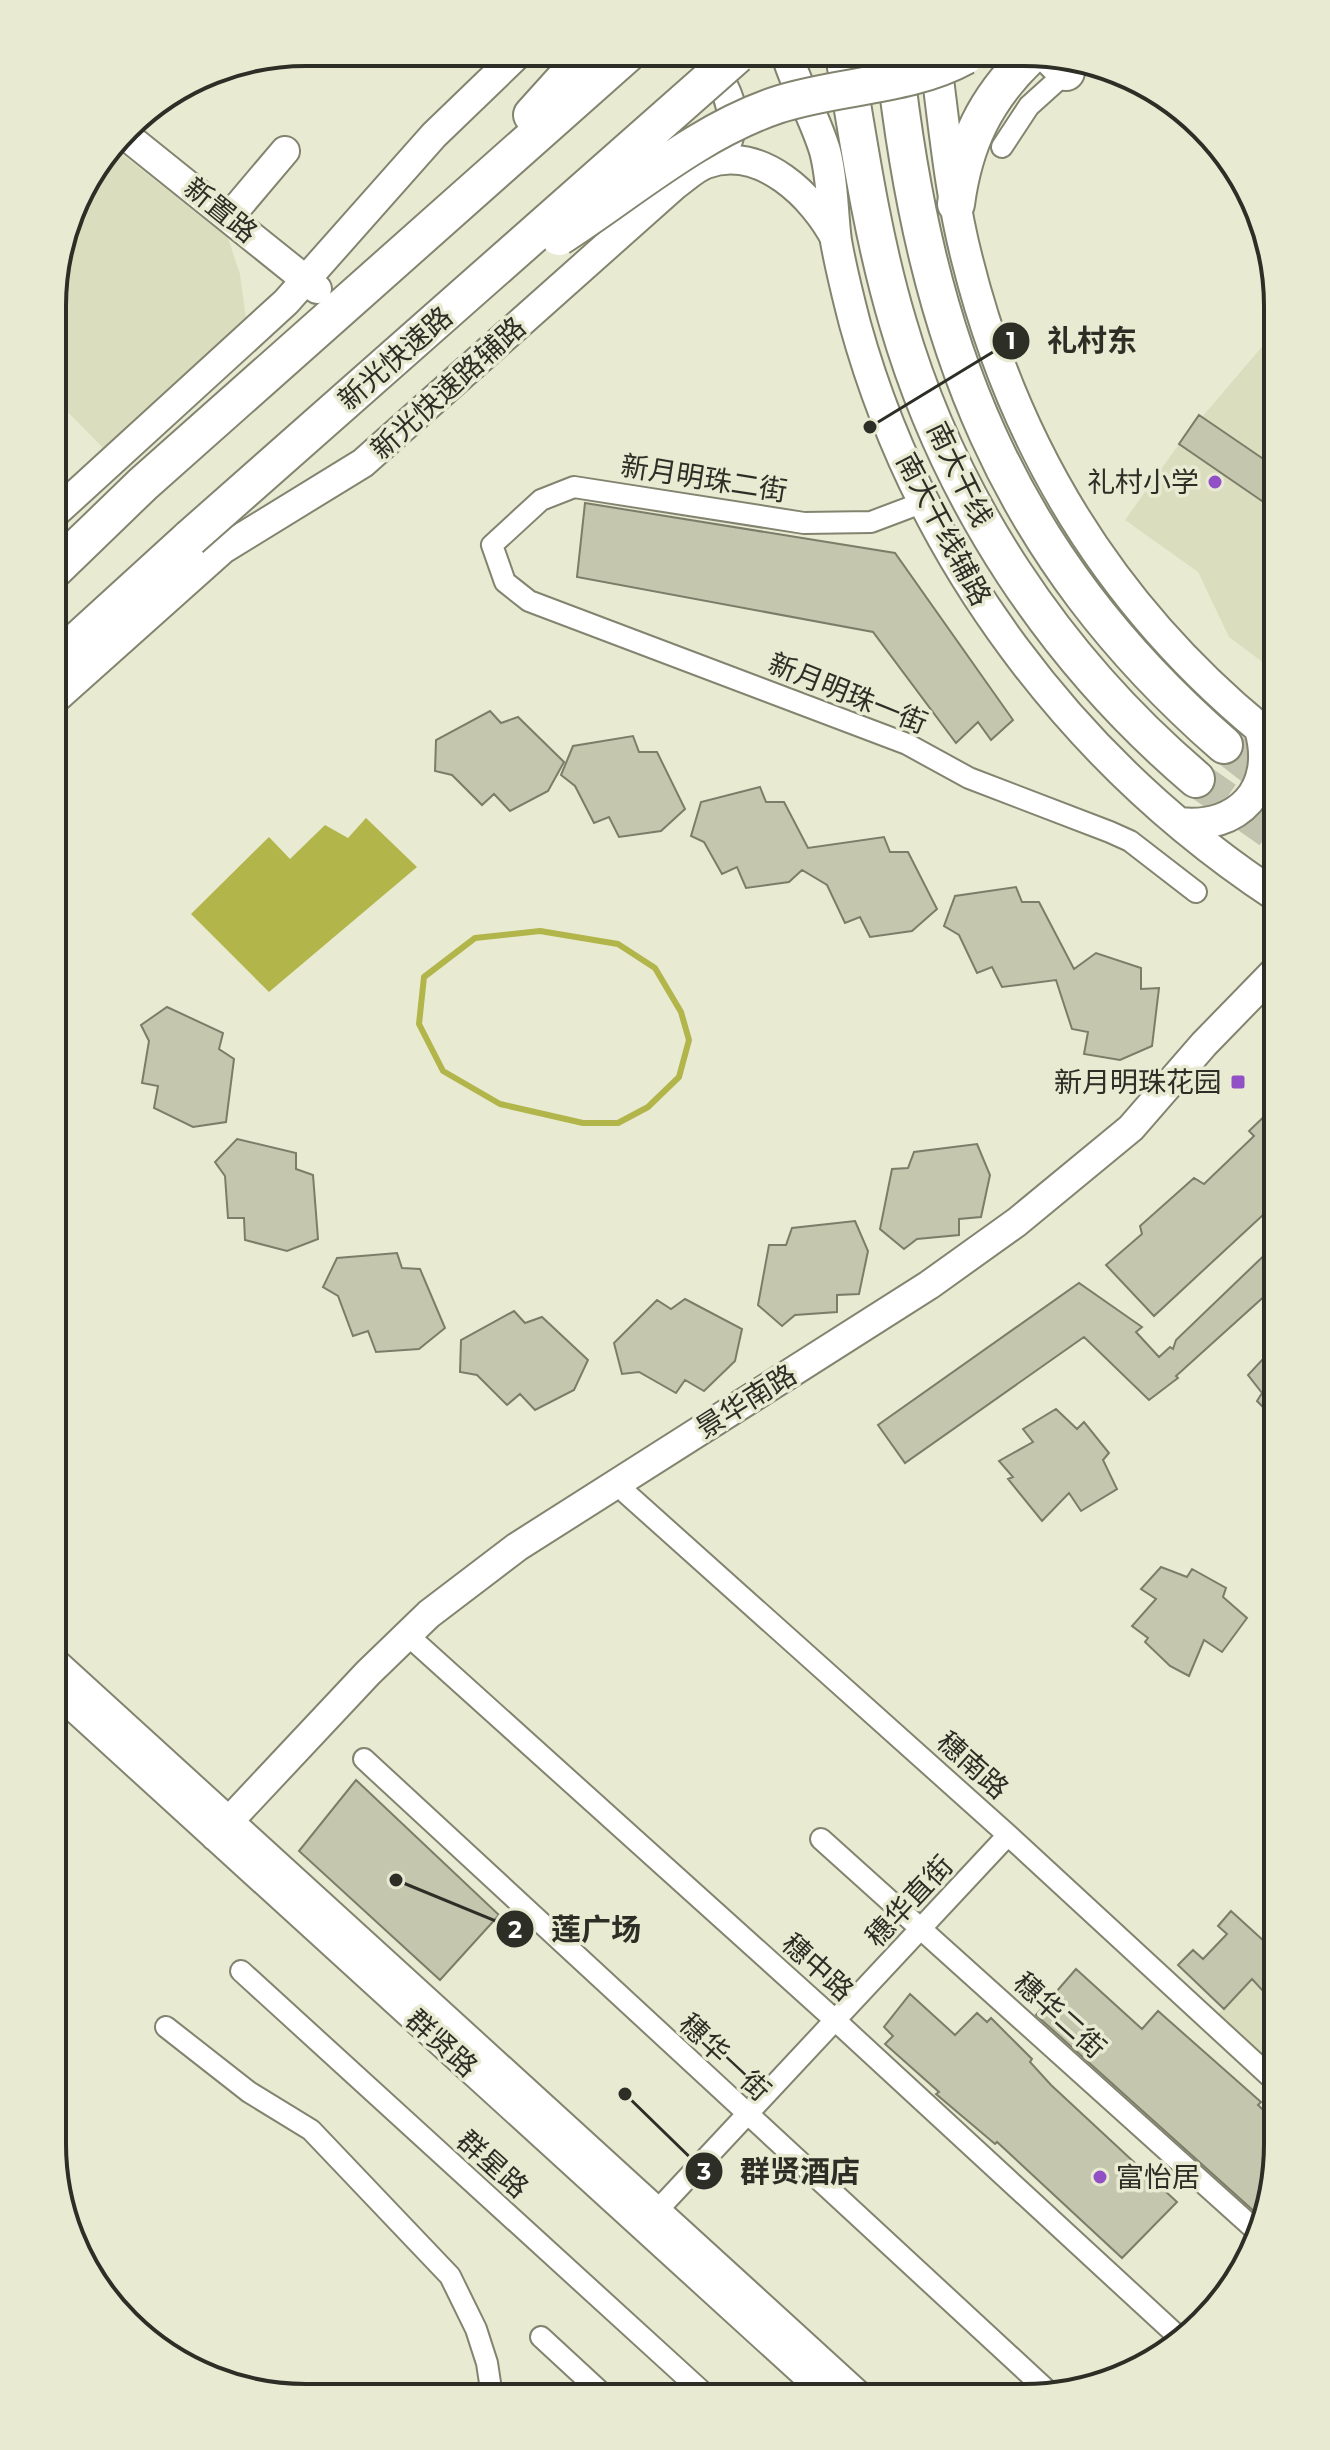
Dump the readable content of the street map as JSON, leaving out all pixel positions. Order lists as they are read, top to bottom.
{
  "streets": {
    "highway": ["新光快速路", "南大干线"],
    "main road": [
      "新置路",
      "新光快速路辅路",
      "南大干线辅路",
      "景华南路",
      "群贤路"
    ],
    "street": [
      "新月明珠二街",
      "新月明珠一街",
      "穗南路",
      "穗华直街",
      "穗中路",
      "穗华二街",
      "穗华一街",
      "群星路"
    ]
  },
  "crossings": [
    ["新月明珠二街", "南大干线辅路"],
    ["新月明珠二街", "新月明珠一街"],
    ["景华南路", "群贤路"],
    ["穗南路", "穗华直街"],
    ["穗华直街", "穗中路"],
    ["穗华直街", "穗华二街"],
    ["穗华直街", "群贤路"],
    ["穗华直街", "穗华一街"]
  ],
  "places": {
    "other": [
      "礼村东",
      "礼村小学",
      "莲广场",
      "群贤酒店",
      "富怡居"
    ],
    "transit": ["新月明珠花园"]
  }
}
